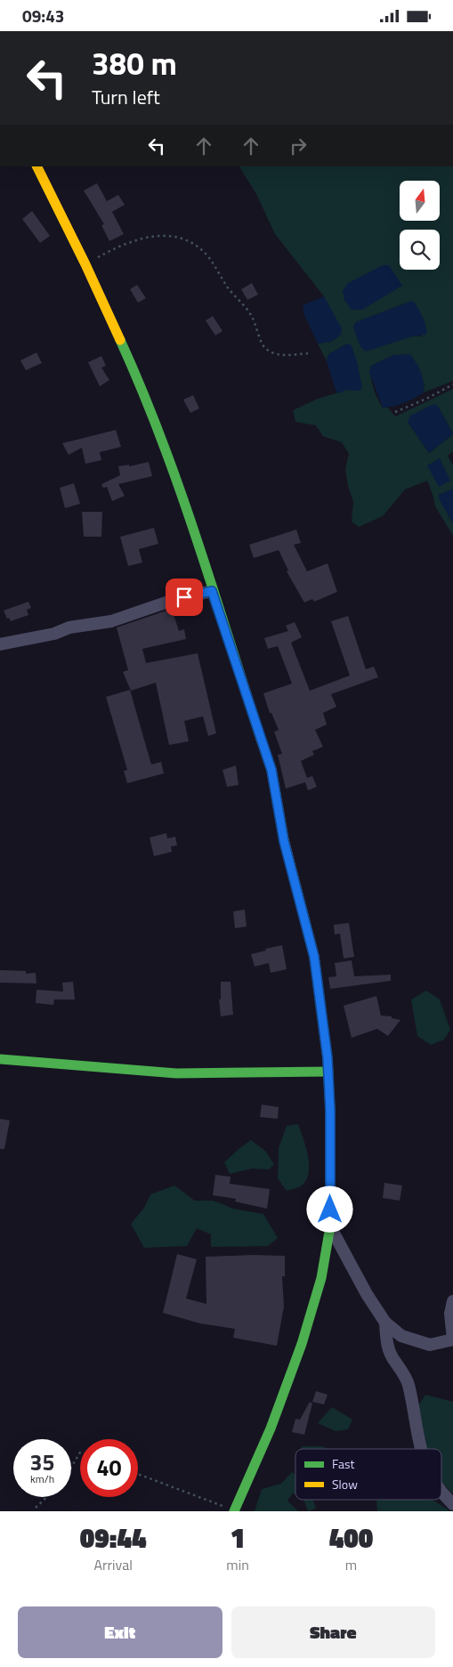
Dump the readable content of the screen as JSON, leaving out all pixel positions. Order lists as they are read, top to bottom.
{
  "legend": ["Fast", "Slow"],
  "north": "top",
  "page": {
    "status": "09:43",
    "turn": ["380 m", "Turn left"],
    "speed": "35 km/h",
    "limit": "40",
    "eta": [
      "09:44",
      "Arrival",
      "1",
      "min",
      "400",
      "m"
    ],
    "buttons": ["Exit", "Share"]
  }
}
